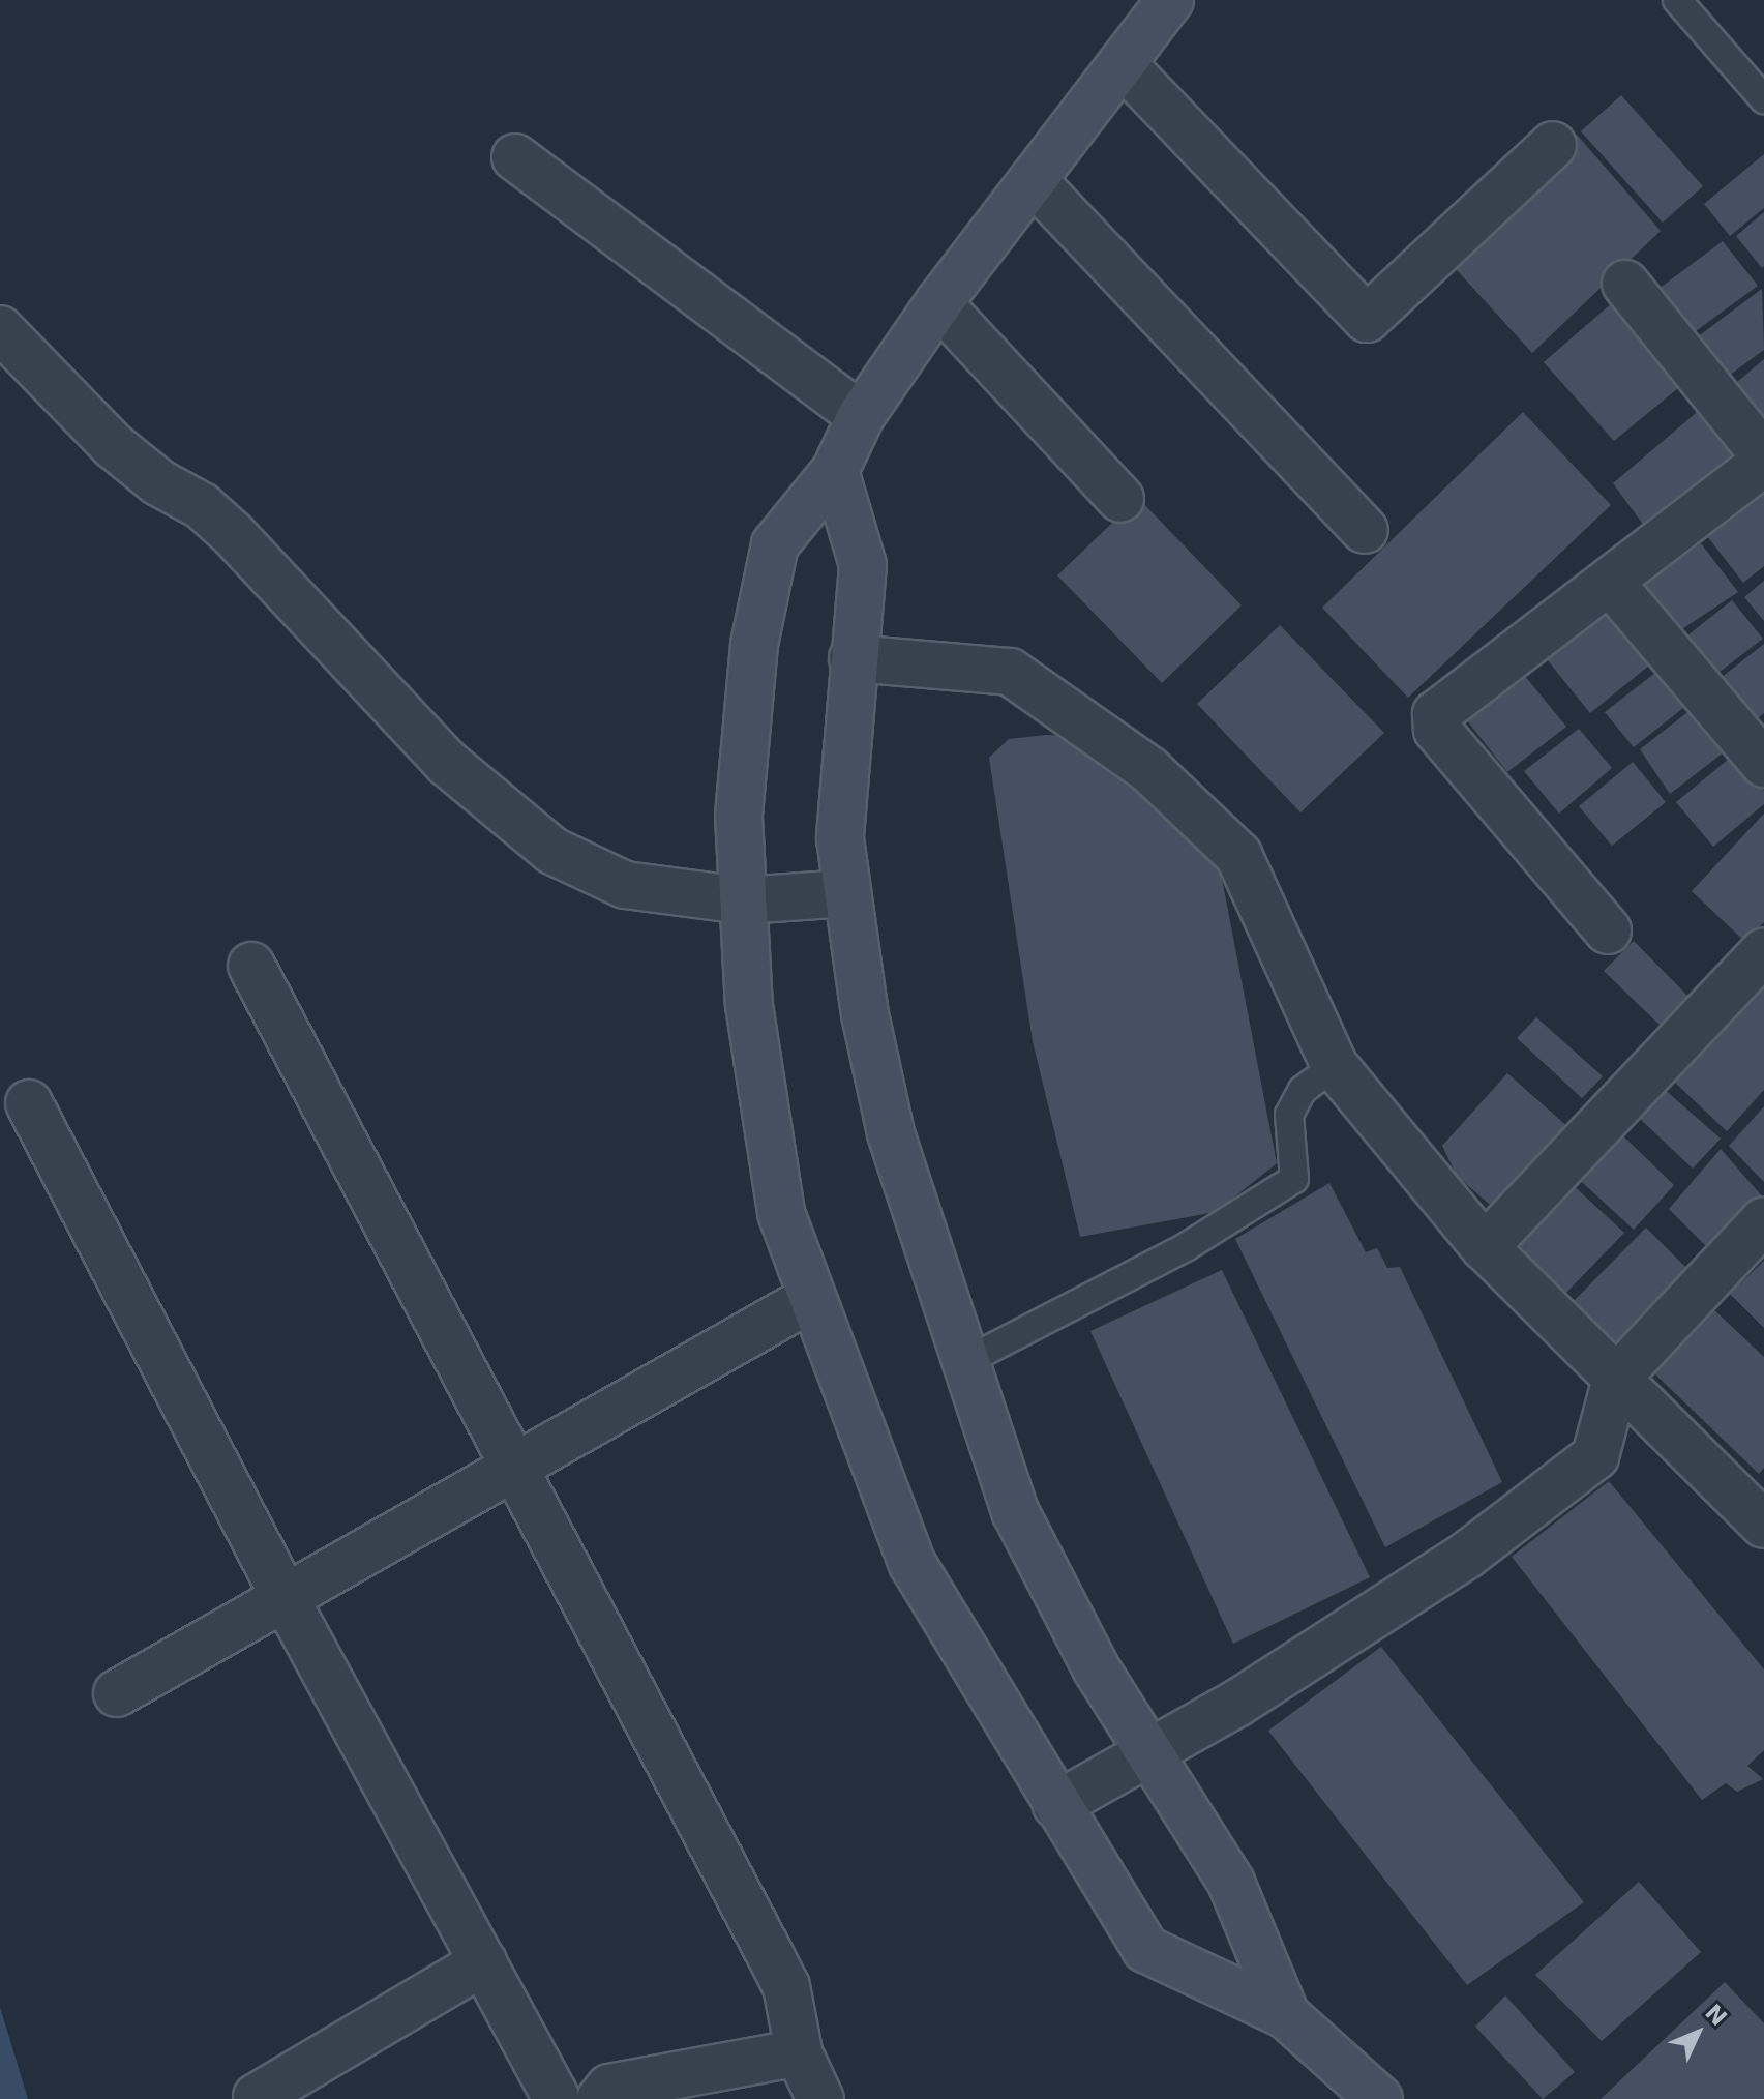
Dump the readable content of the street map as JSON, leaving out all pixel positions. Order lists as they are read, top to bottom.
{
  "north": "top right"
}
